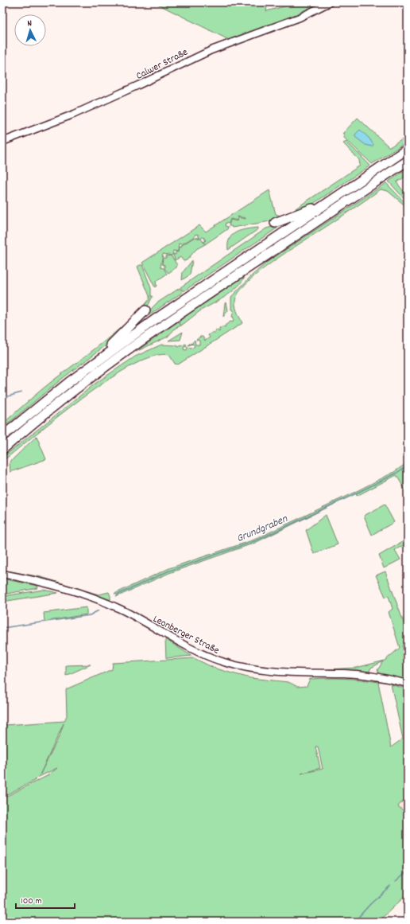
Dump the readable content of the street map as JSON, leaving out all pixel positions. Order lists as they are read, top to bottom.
{
  "streets": {
    "main road": ["Calwer Straße", "Leonberger Straße"]
  },
  "water": ["Grundgraben"],
  "scale_bar": "100 m",
  "north": "top"
}
